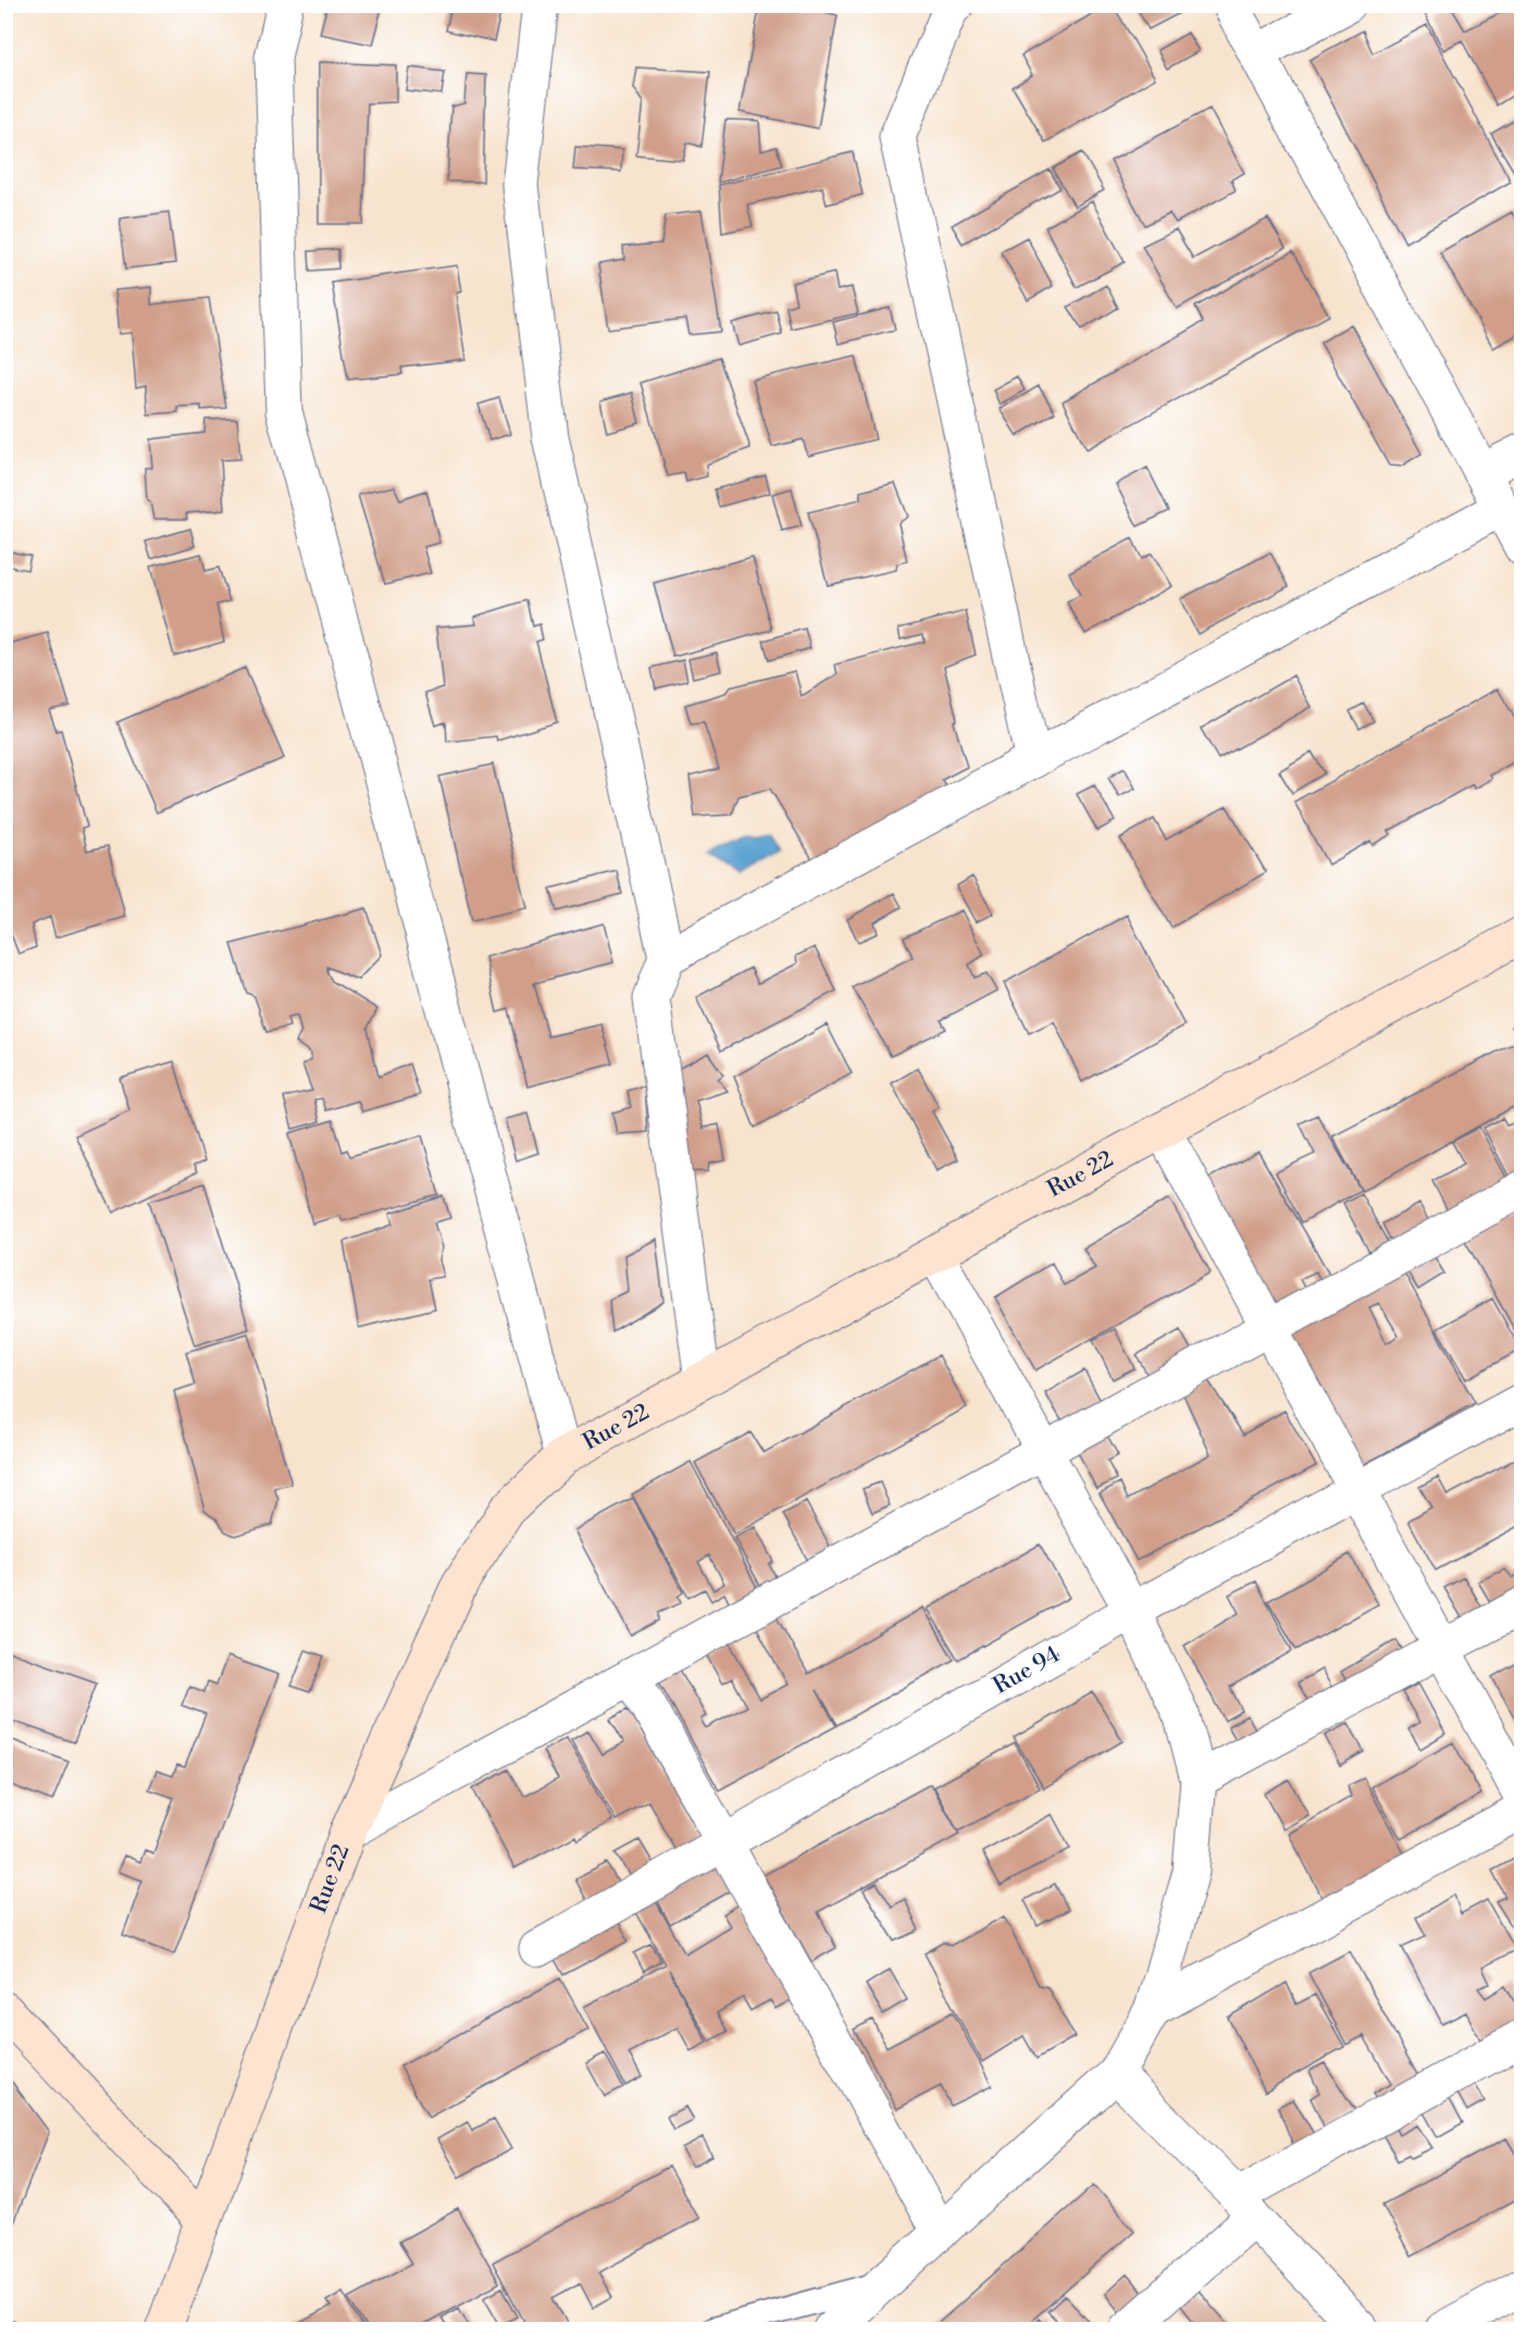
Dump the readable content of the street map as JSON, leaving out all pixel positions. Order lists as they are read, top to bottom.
{
  "streets": {
    "street": ["Rue 22", "Rue 94"]
  }
}
